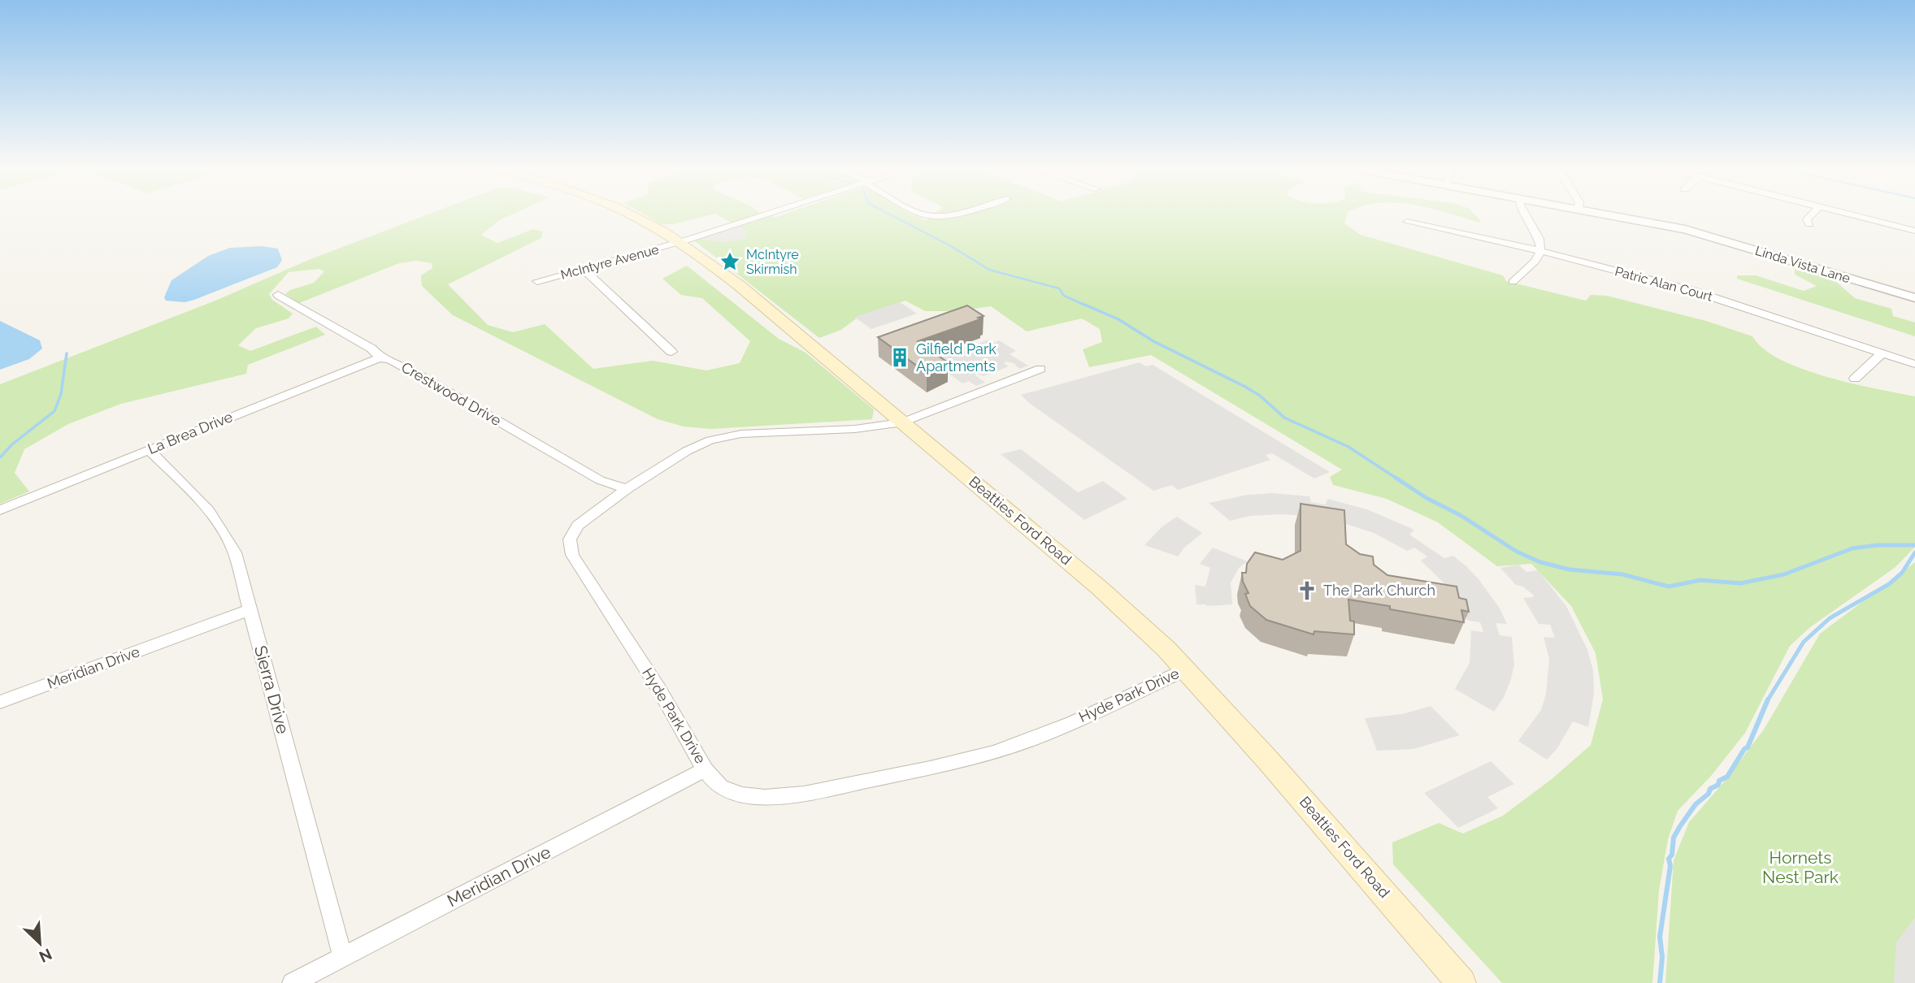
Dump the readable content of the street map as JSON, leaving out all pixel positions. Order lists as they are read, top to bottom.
{
  "streets": {
    "main road": ["Beatties Ford Road"],
    "street": [
      "McIntyre Avenue",
      "Linda Vista Lane",
      "Patric Alan Court",
      "Crestwood Drive",
      "La Brea Drive",
      "Meridian Drive",
      "Sierra Drive",
      "Hyde Park Drive"
    ]
  },
  "crossings": [
    ["McIntyre Avenue", "Beatties Ford Road"],
    ["Crestwood Drive", "La Brea Drive"],
    ["Crestwood Drive", "Hyde Park Drive"],
    ["La Brea Drive", "Sierra Drive"],
    ["Beatties Ford Road", "Hyde Park Drive"],
    ["Meridian Drive", "Sierra Drive"],
    ["Meridian Drive", "Hyde Park Drive"]
  ],
  "parks": ["Hornets Nest Park"],
  "places": {
    "place": ["McIntyre Skirmish"],
    "building": ["Gilfield Park Apartments"],
    "church": ["The Park Church"]
  },
  "north": "bottom right"
}
